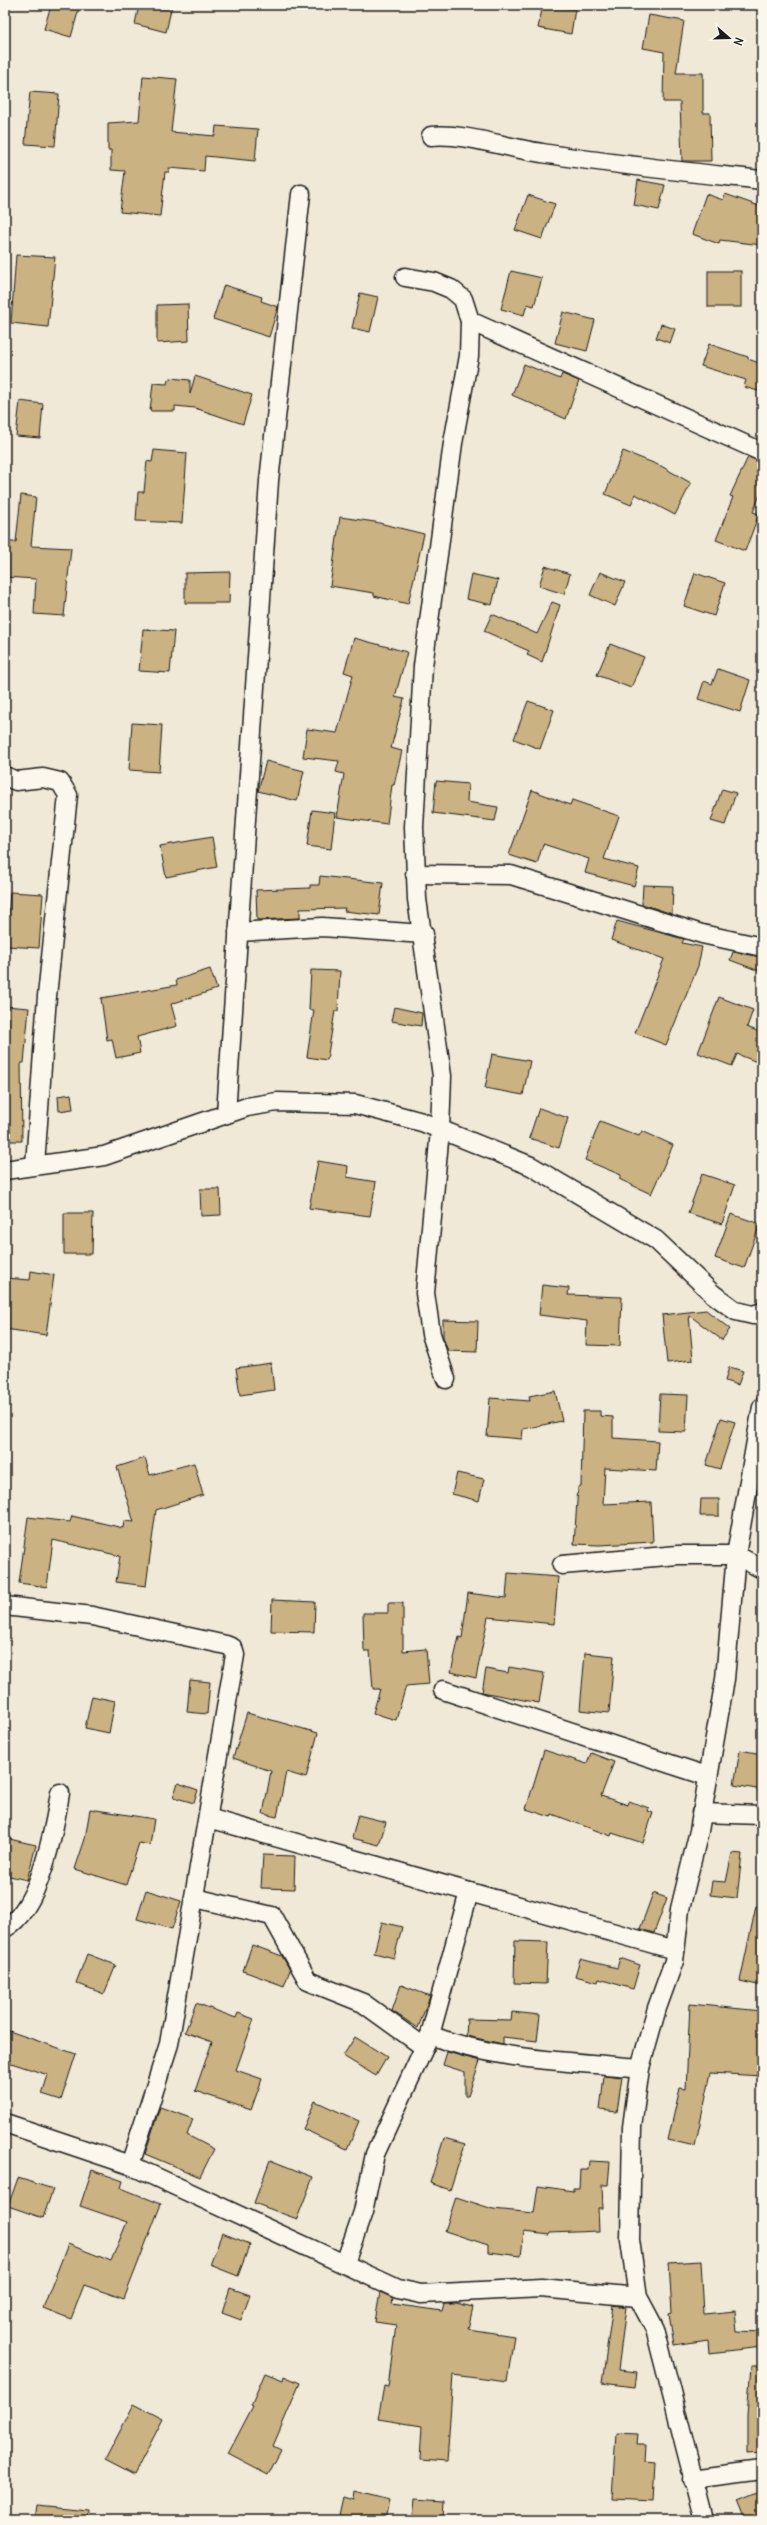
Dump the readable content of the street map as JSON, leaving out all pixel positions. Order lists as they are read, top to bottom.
{
  "north": "right"
}
